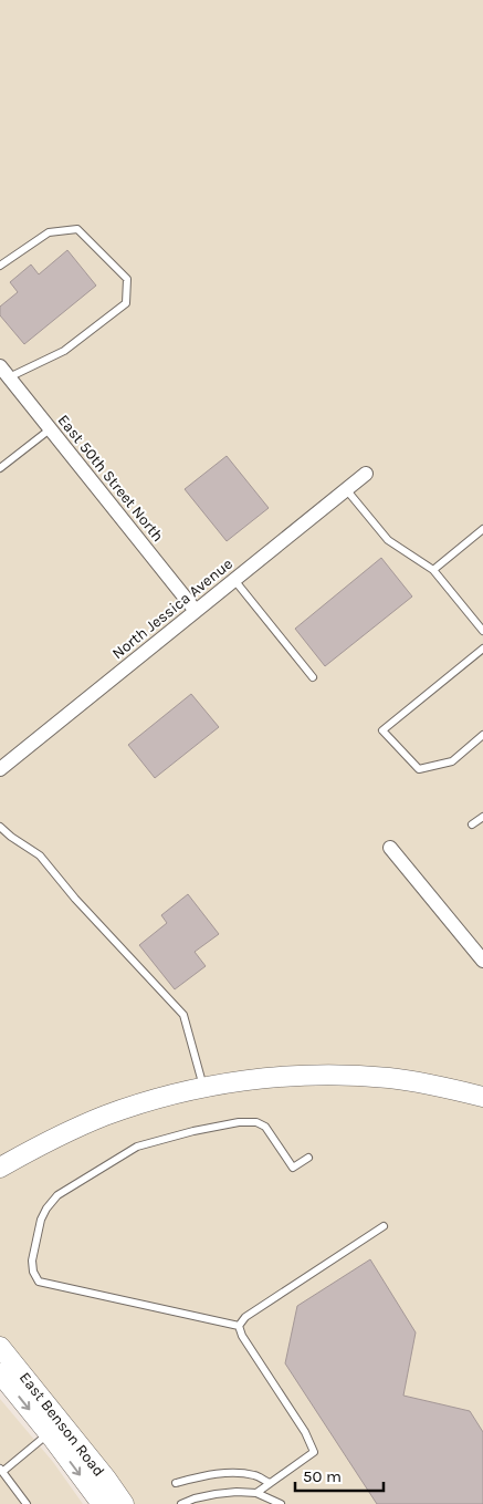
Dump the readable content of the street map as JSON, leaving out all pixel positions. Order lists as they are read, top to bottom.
{
  "streets": {
    "street": ["East 50th Street North", "North Jessica Avenue", "East Benson Road"]
  },
  "crossings": [
    ["East 50th Street North", "North Jessica Avenue"]
  ],
  "scale_bar": "50 m"
}
